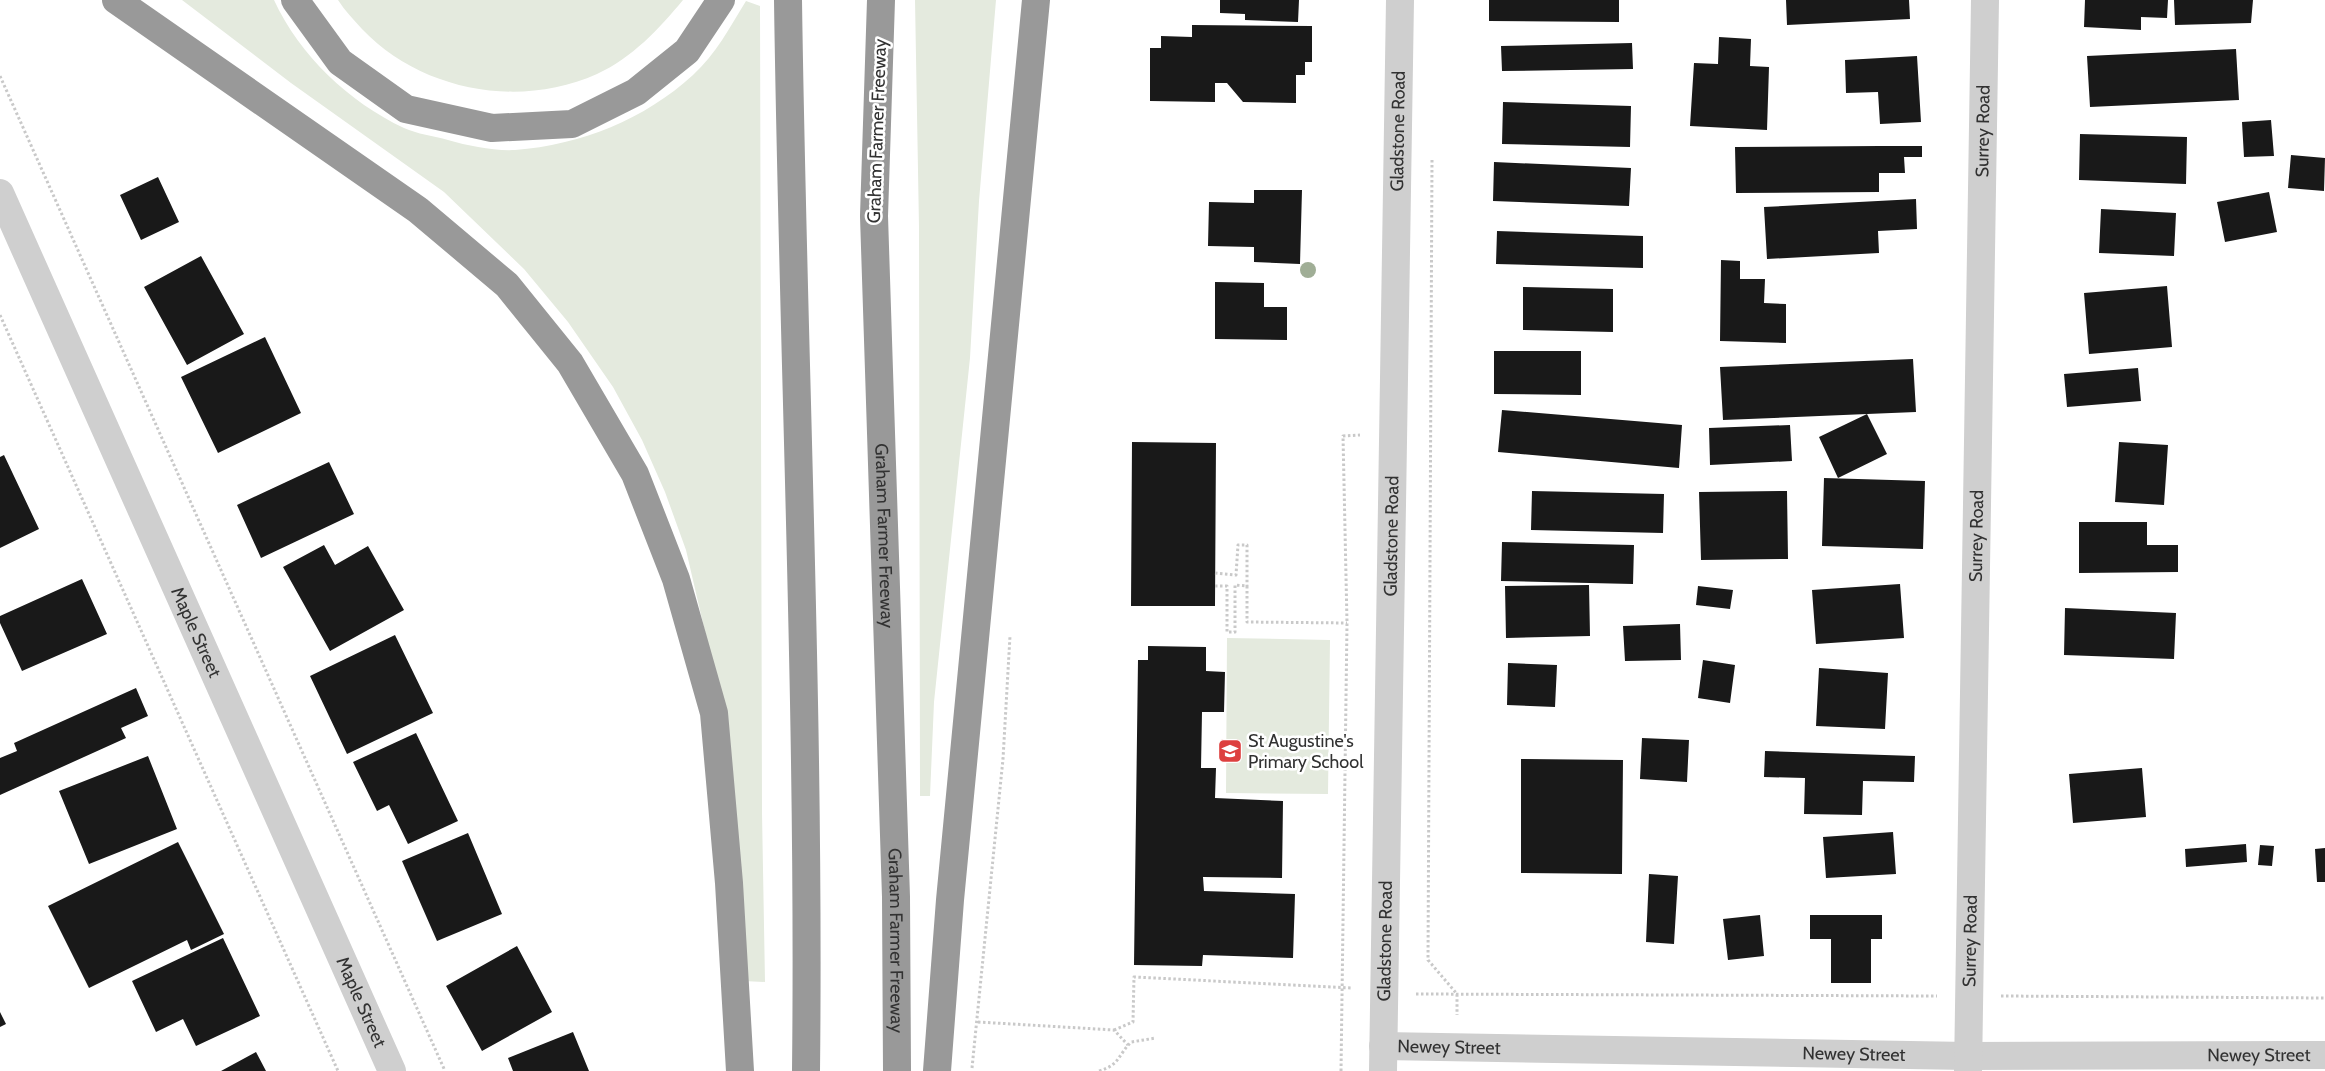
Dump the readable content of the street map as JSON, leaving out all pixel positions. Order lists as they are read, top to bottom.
{
  "streets": {
    "highway": ["Graham Farmer Freeway"],
    "street": [
      "Gladstone Road",
      "Surrey Road",
      "Maple Street",
      "Newey Street"
    ]
  },
  "crossings": [
    ["Gladstone Road", "Newey Street"],
    ["Surrey Road", "Newey Street"]
  ],
  "places": {
    "school or university": ["St Augustine's Primary School"]
  }
}
